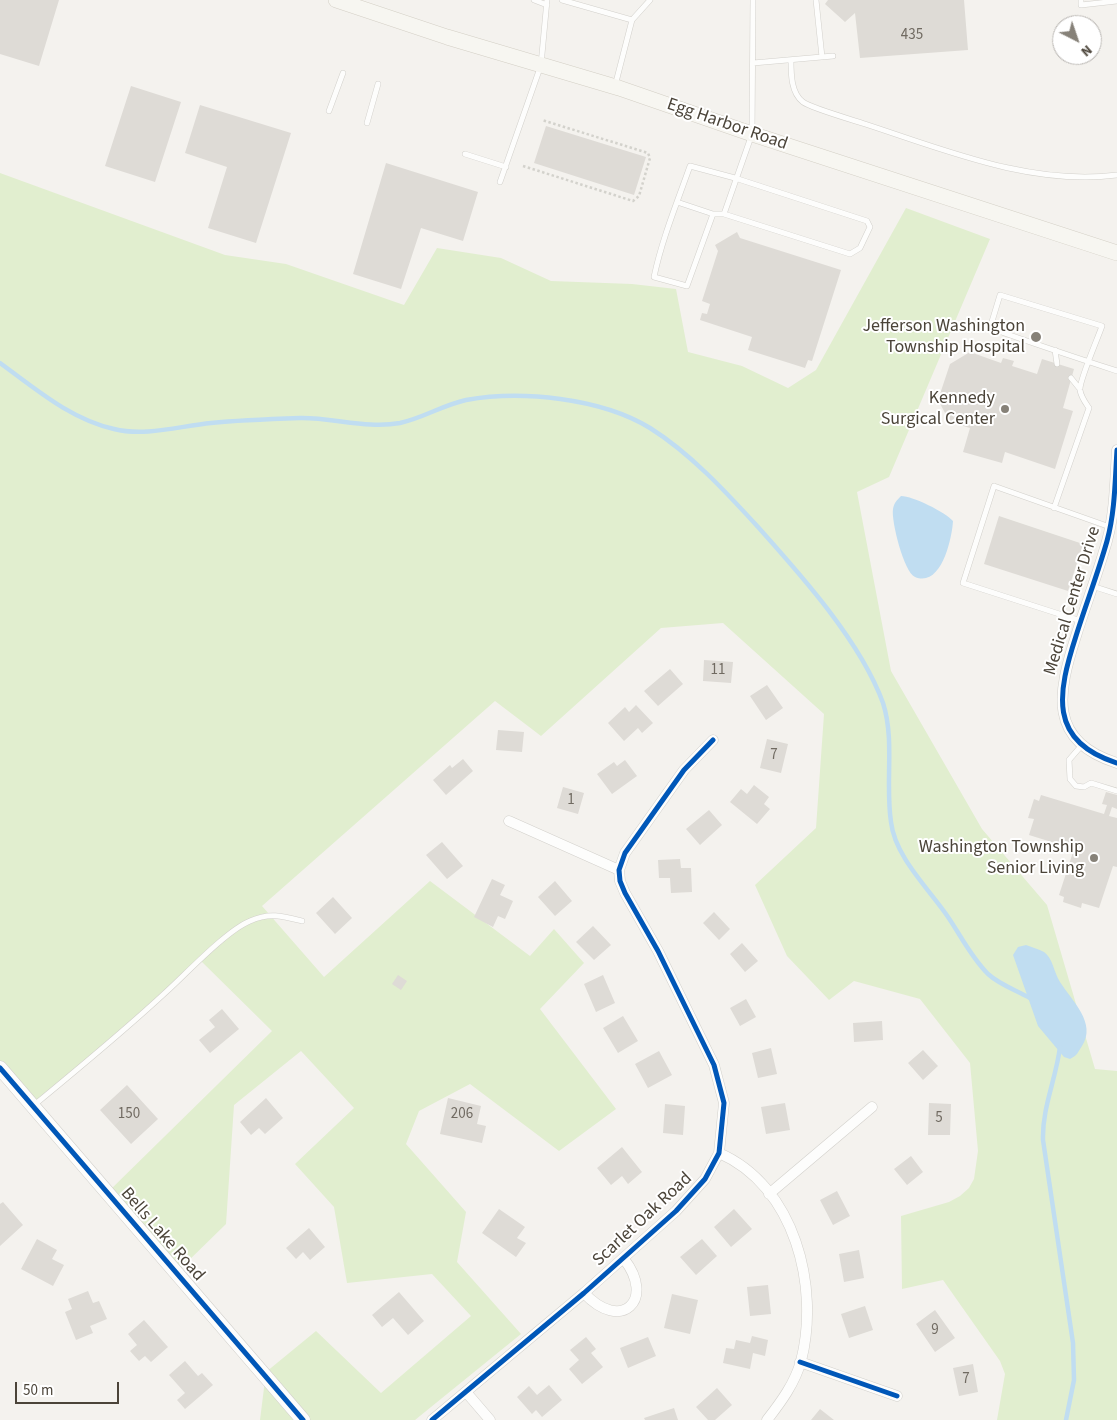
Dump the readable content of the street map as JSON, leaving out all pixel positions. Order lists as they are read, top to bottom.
{
  "streets": {
    "main road": ["Egg Harbor Road"],
    "street": ["Medical Center Drive", "Scarlet Oak Road", "Bells Lake Road"]
  },
  "places": ["Jefferson Washington Township Hospital", "Kennedy Surgical Center", "Washington Township Senior Living"],
  "house_numbers": [
    "435",
    "11",
    "7",
    "1",
    "150",
    "206",
    "5",
    "9",
    "7"
  ],
  "scale_bar": "50 m",
  "north": "bottom right"
}
